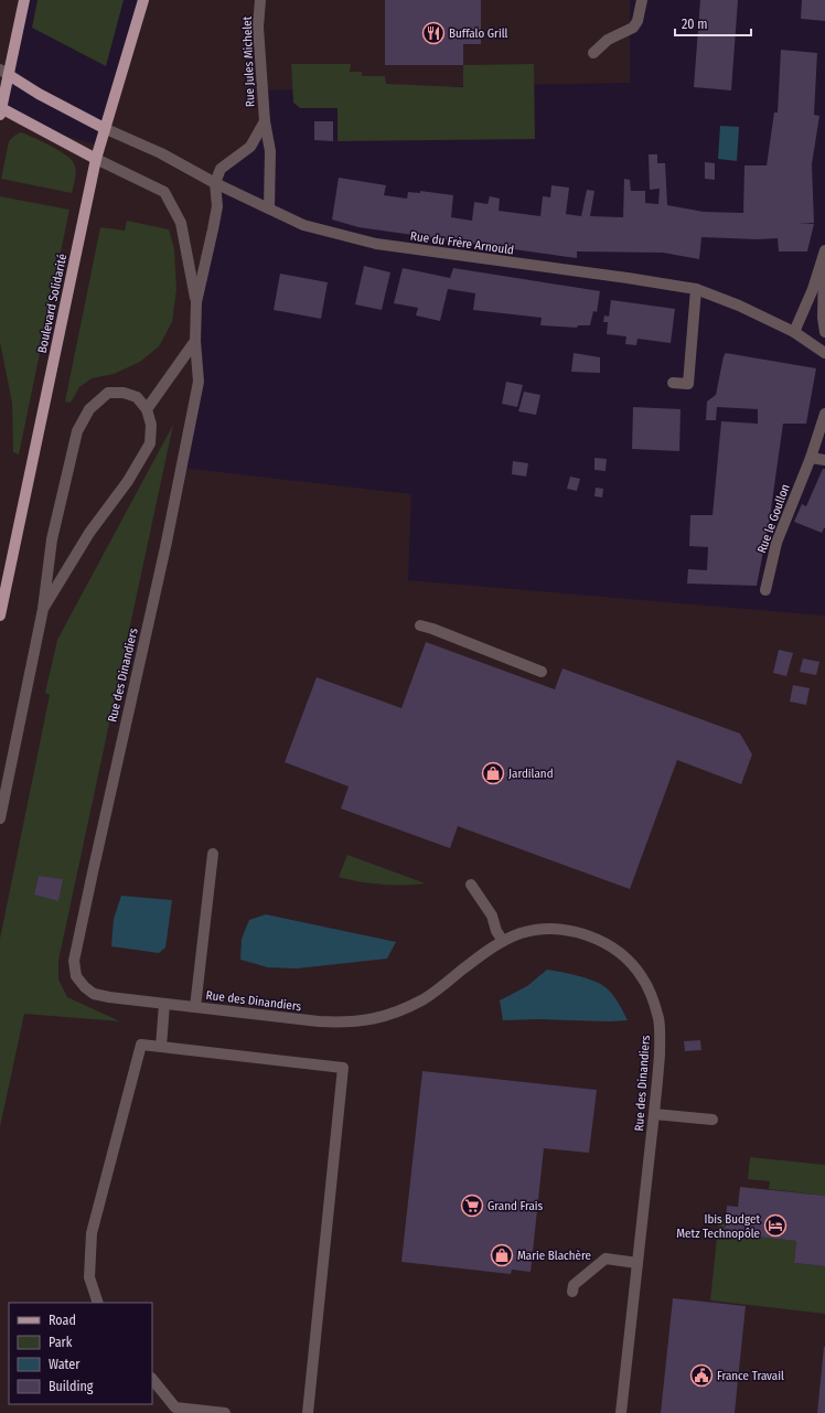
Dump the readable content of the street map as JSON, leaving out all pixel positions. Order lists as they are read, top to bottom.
{
  "streets": {
    "main road": ["Boulevard Solidarité"],
    "street": [
      "Rue Jules Michelet",
      "Rue du Frère Arnould",
      "Rue le Goullon",
      "Rue des Dinandiers"
    ]
  },
  "crossings": [
    ["Rue Jules Michelet", "Rue du Frère Arnould"],
    ["Rue Jules Michelet", "Rue des Dinandiers"],
    ["Rue du Frère Arnould", "Boulevard Solidarité"],
    ["Rue du Frère Arnould", "Rue des Dinandiers"],
    ["Boulevard Solidarité", "Rue des Dinandiers"]
  ],
  "places": {
    "restaurant": ["Buffalo Grill"],
    "shop": ["Jardiland", "Marie Blachère"],
    "supermarket": ["Grand Frais"],
    "hotel": ["Ibis Budget Metz Technopôle"],
    "public building": ["France Travail"]
  },
  "legend": [
    "Road",
    "Park",
    "Water",
    "Building"
  ],
  "scale_bar": "20 m"
}
